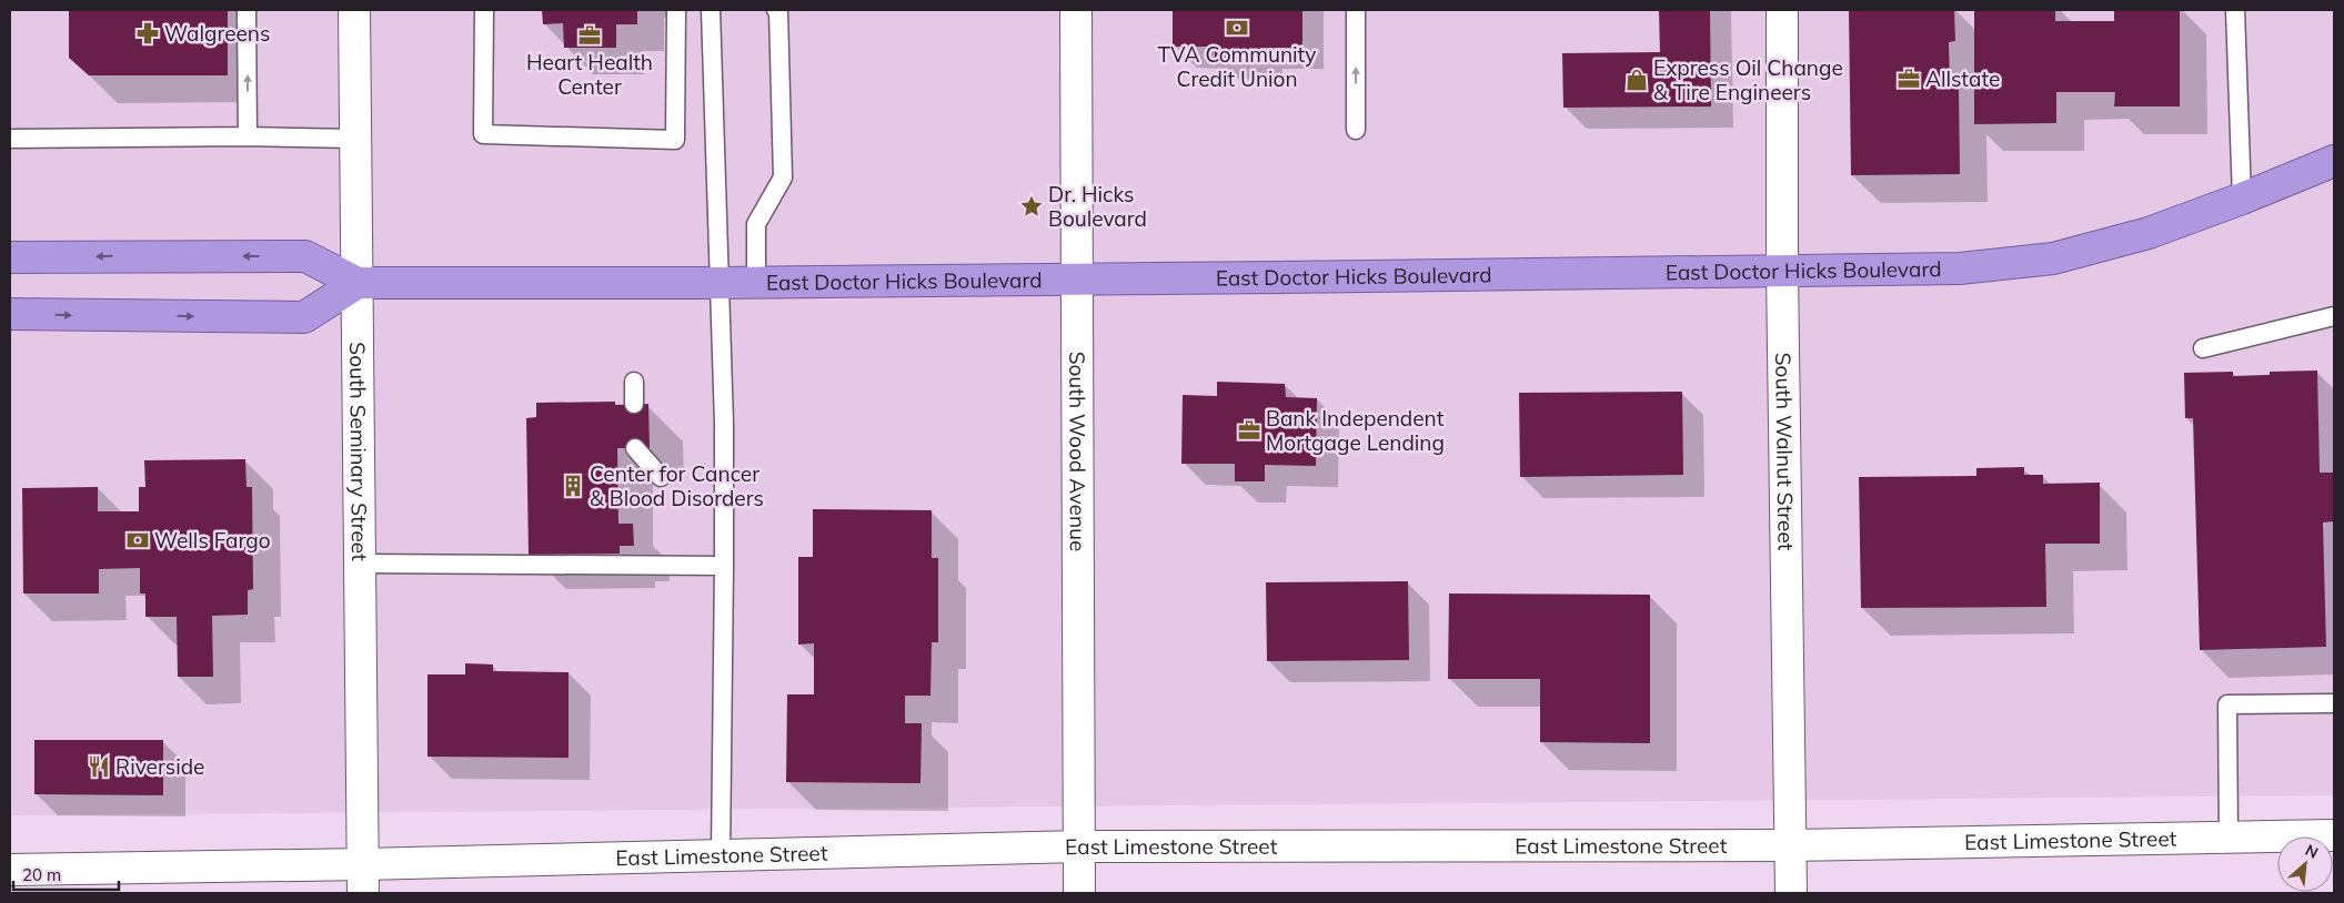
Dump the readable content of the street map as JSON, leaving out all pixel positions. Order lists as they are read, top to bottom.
{
  "streets": {
    "highway": ["East Doctor Hicks Boulevard"],
    "street": [
      "South Seminary Street",
      "South Wood Avenue",
      "South Walnut Street",
      "East Limestone Street"
    ]
  },
  "crossings": [
    ["East Doctor Hicks Boulevard", "South Seminary Street"],
    ["East Doctor Hicks Boulevard", "South Wood Avenue"],
    ["East Doctor Hicks Boulevard", "South Walnut Street"],
    ["South Seminary Street", "East Limestone Street"],
    ["South Wood Avenue", "East Limestone Street"],
    ["South Walnut Street", "East Limestone Street"]
  ],
  "places": {
    "bank": ["TVA Community Credit Union", "Wells Fargo"],
    "pharmacy": ["Walgreens"],
    "office": ["Heart Health Center", "Allstate", "Bank Independent Mortgage Lending"],
    "shop": ["Express Oil Change & Tire Engineers"],
    "place": ["Dr. Hicks Boulevard"],
    "building": ["Center for Cancer & Blood Disorders"],
    "restaurant": ["Riverside"]
  },
  "scale_bar": "20 m",
  "north": "top right"
}
